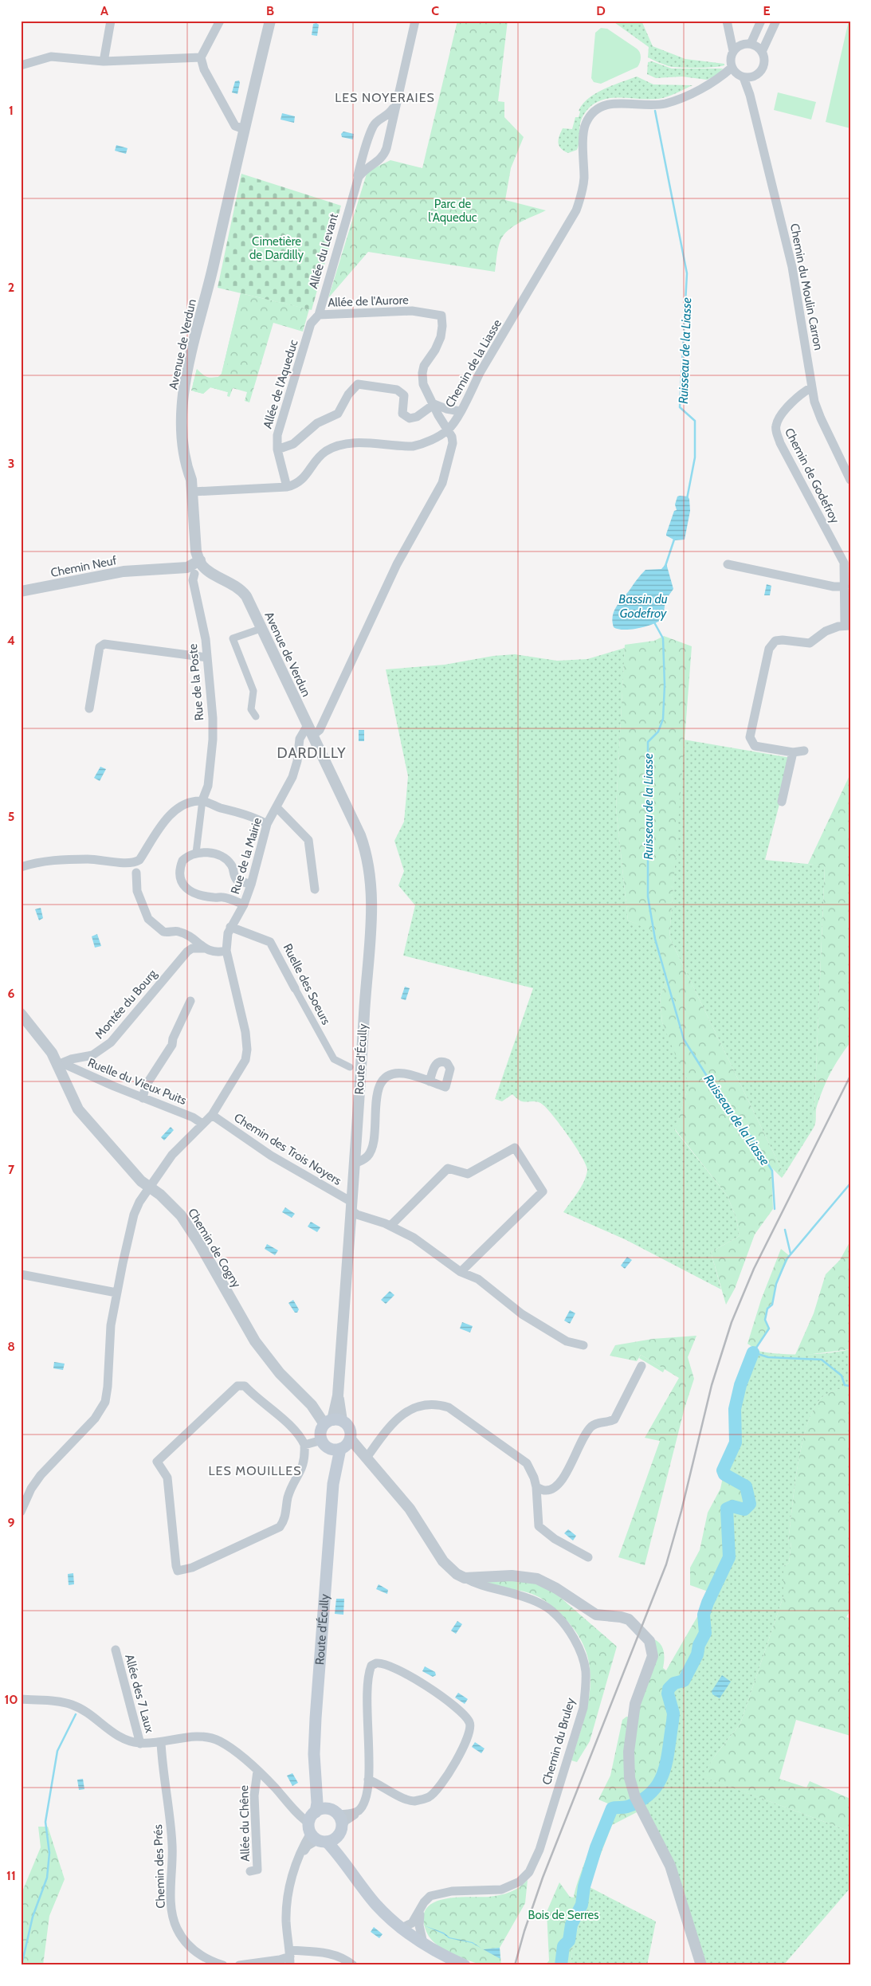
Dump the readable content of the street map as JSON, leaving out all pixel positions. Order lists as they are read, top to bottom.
{
  "streets": {
    "main road": ["Route d'Écully"],
    "street": [
      "Allée du Levant",
      "Chemin du Moulin Carron",
      "Allée de l'Aurore",
      "Avenue de Verdun",
      "Chemin de la Liasse",
      "Allée de l'Aqueduc",
      "Chemin de Godefroy",
      "Chemin Neuf",
      "Rue de la Poste",
      "Rue de la Mairie",
      "Ruelle des Soeurs",
      "Montée du Bourg",
      "Ruelle du Vieux Puits",
      "Chemin des Trois Noyers",
      "Chemin de Cogny",
      "Allée des 7 Laux",
      "Chemin du Bruley",
      "Allée du Chêne",
      "Chemin des Prés"
    ]
  },
  "crossings": [
    ["Allée du Levant", "Allée de l'Aurore"],
    ["Allée du Levant", "Allée de l'Aqueduc"],
    ["Chemin du Moulin Carron", "Chemin de la Liasse"],
    ["Chemin du Moulin Carron", "Chemin de Godefroy"],
    ["Allée de l'Aurore", "Chemin de la Liasse"],
    ["Allée de l'Aurore", "Allée de l'Aqueduc"],
    ["Avenue de Verdun", "Chemin Neuf"],
    ["Avenue de Verdun", "Rue de la Poste"],
    ["Avenue de Verdun", "Rue de la Mairie"],
    ["Avenue de Verdun", "Route d'Écully"],
    ["Chemin Neuf", "Rue de la Poste"],
    ["Rue de la Mairie", "Ruelle des Soeurs"],
    ["Rue de la Mairie", "Route d'Écully"],
    ["Montée du Bourg", "Ruelle du Vieux Puits"],
    ["Montée du Bourg", "Chemin de Cogny"],
    ["Route d'Écully", "Chemin des Trois Noyers"],
    ["Route d'Écully", "Chemin de Cogny"],
    ["Route d'Écully", "Chemin du Bruley"],
    ["Ruelle du Vieux Puits", "Chemin de Cogny"]
  ],
  "districts": ["LES NOYERAIES", "DARDILLY", "LES MOUILLES"],
  "water": ["Ruisseau de la Liasse", "Bassin du Godefroy"],
  "parks": ["Parc de l'Aqueduc", "Cimetière de Dardilly", "Bois de Serres"],
  "grid": {
    "columns": [
      "A",
      "B",
      "C",
      "D",
      "E"
    ],
    "rows": [
      "1",
      "2",
      "3",
      "4",
      "5",
      "6",
      "7",
      "8",
      "9",
      "10",
      "11"
    ]
  }
}
